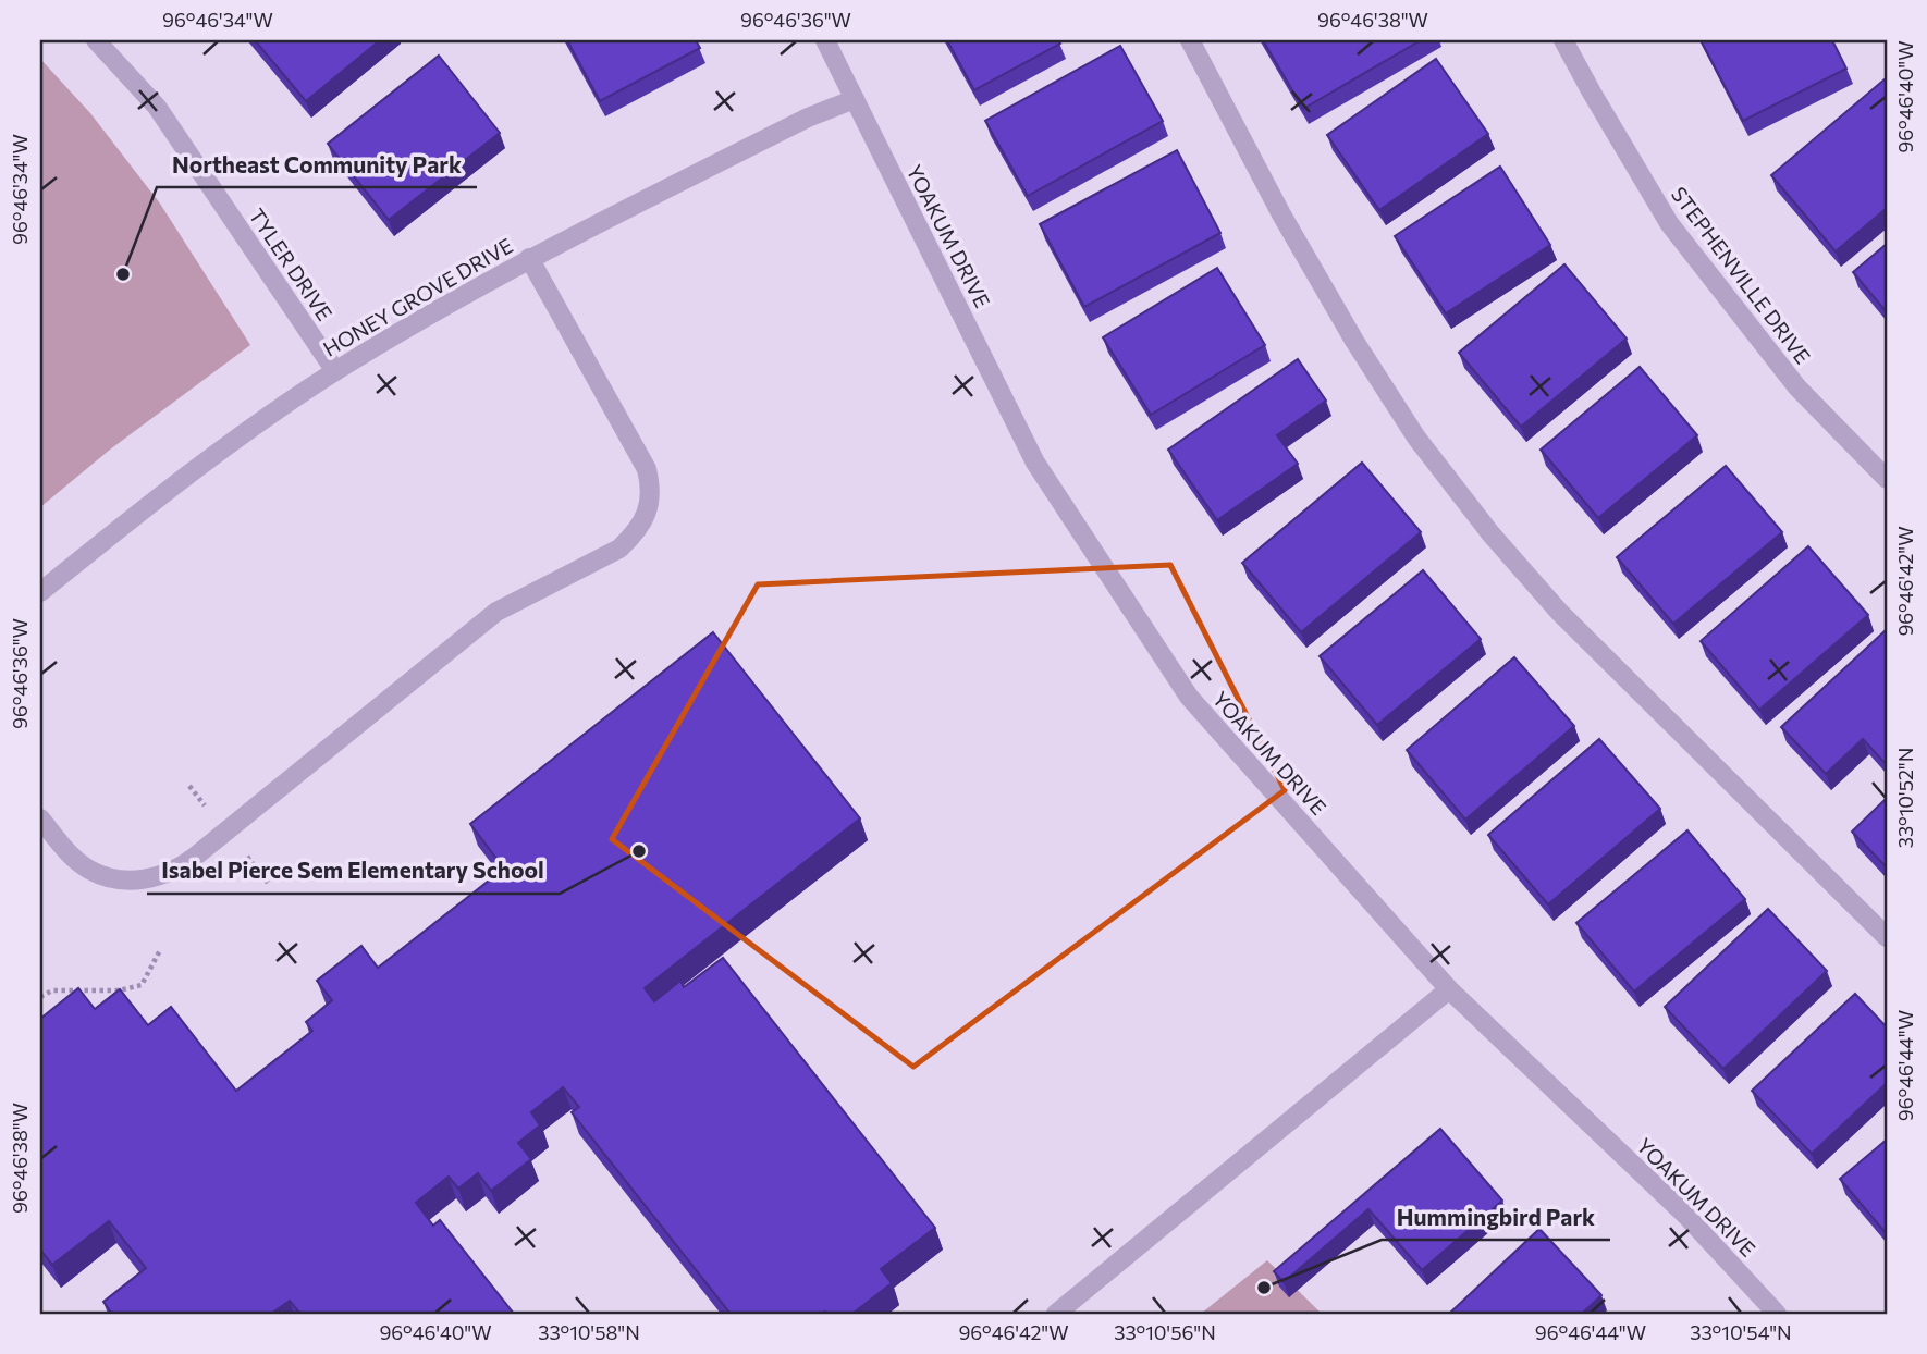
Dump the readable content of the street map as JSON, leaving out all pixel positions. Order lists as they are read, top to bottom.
{
  "streets": {
    "street": [
      "YOAKUM DRIVE",
      "TYLER DRIVE",
      "STEPHENVILLE DRIVE",
      "HONEY GROVE DRIVE"
    ]
  },
  "crossings": [
    ["YOAKUM DRIVE", "HONEY GROVE DRIVE"],
    ["TYLER DRIVE", "HONEY GROVE DRIVE"]
  ],
  "places": ["Northeast Community Park", "Isabel Pierce Sem Elementary School", "Hummingbird Park"],
  "coordinates": [
    "96°46'34\"W",
    "96°46'36\"W",
    "96°46'38\"W",
    "96°46'40\"W",
    "96°46'42\"W",
    "33°10'52\"N",
    "96°46'44\"W",
    "33°10'58\"N",
    "33°10'56\"N",
    "33°10'54\"N"
  ]
}
